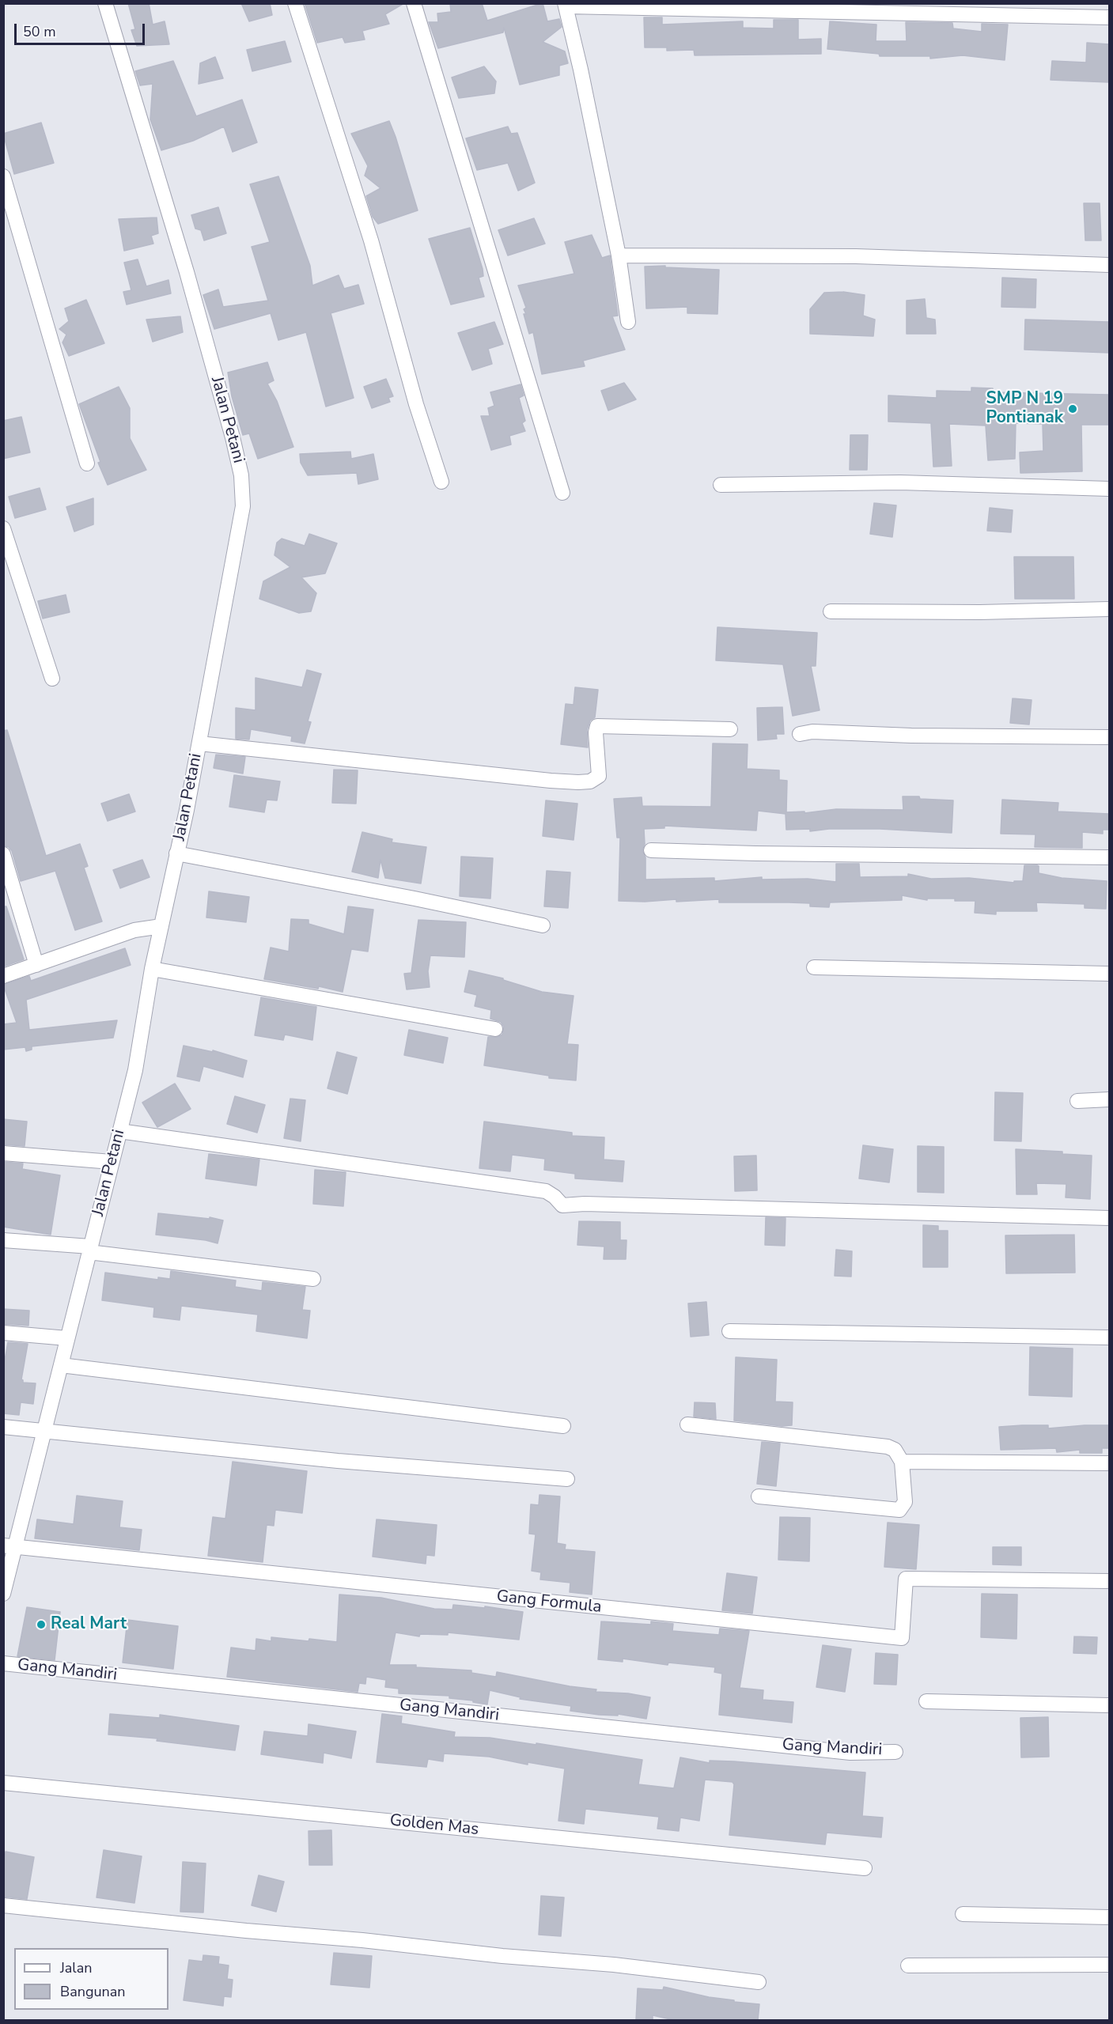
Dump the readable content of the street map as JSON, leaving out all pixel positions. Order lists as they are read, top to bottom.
{
  "streets": {
    "street": [
      "Jalan Petani",
      "Gang Formula",
      "Gang Mandiri",
      "Golden Mas"
    ]
  },
  "crossings": [
    ["Jalan Petani", "Gang Formula"]
  ],
  "places": ["SMP N 19 Pontianak", "Real Mart"],
  "legend": ["Jalan", "Bangunan"],
  "scale_bar": "50 m"
}
